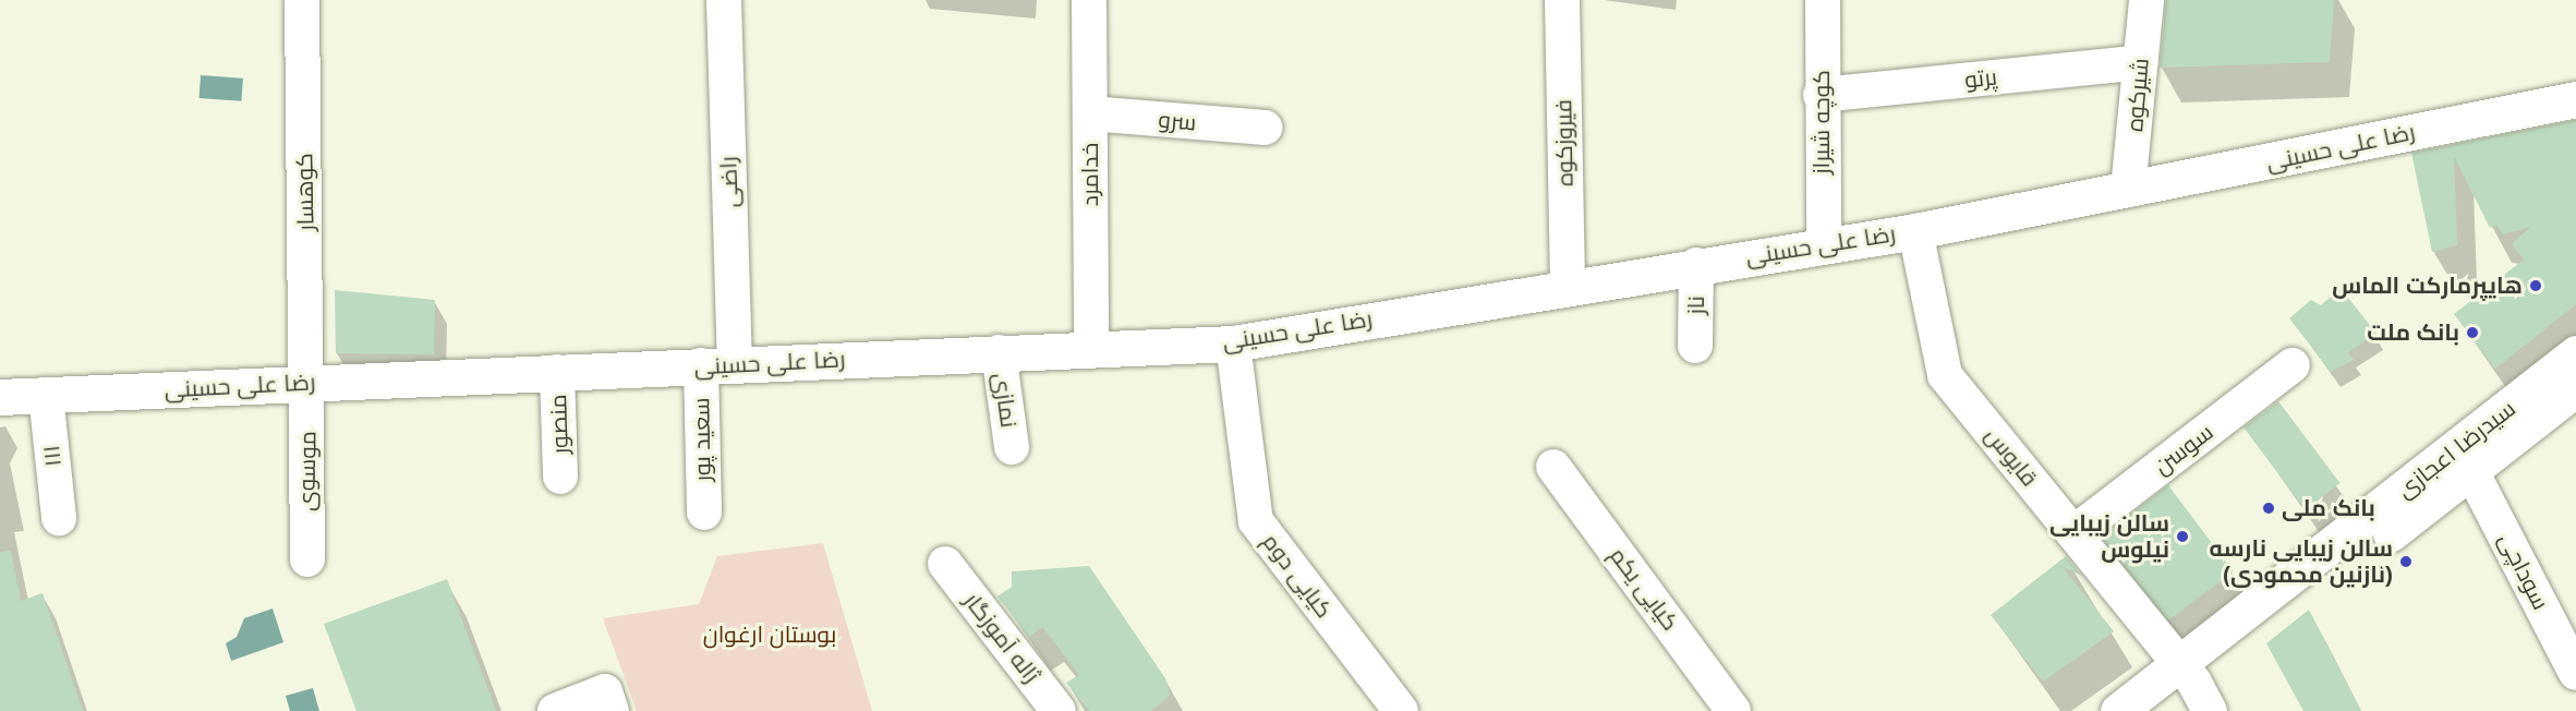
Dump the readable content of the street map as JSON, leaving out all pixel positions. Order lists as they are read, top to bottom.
{
  "streets": {
    "street": [
      "پرتو",
      "شیرکوه",
      "سرو",
      "کوچه شیراز",
      "فیروزکوه",
      "رضا علی حسینی",
      "خدامرد",
      "راضی",
      "کوهسار",
      "ناز",
      "نمازی",
      "منصور",
      "سعید پور",
      "سوسن",
      "سیدرضا اعجازی",
      "۱۱۱",
      "قایوس",
      "موسوی",
      "سوداچی",
      "کیایی دوم",
      "کیایی یکم",
      "ژاله آموزگار"
    ]
  },
  "crossings": [
    ["پرتو", "شیرکوه"],
    ["پرتو", "کوچه شیراز"],
    ["شیرکوه", "رضا علی حسینی"],
    ["سرو", "خدامرد"],
    ["کوچه شیراز", "رضا علی حسینی"],
    ["فیروزکوه", "رضا علی حسینی"],
    ["رضا علی حسینی", "خدامرد"],
    ["رضا علی حسینی", "راضی"],
    ["رضا علی حسینی", "کوهسار"],
    ["رضا علی حسینی", "ناز"],
    ["رضا علی حسینی", "نمازی"],
    ["رضا علی حسینی", "منصور"],
    ["رضا علی حسینی", "سعید پور"],
    ["رضا علی حسینی", "۱۱۱"],
    ["رضا علی حسینی", "قایوس"],
    ["رضا علی حسینی", "موسوی"],
    ["رضا علی حسینی", "کیایی دوم"],
    ["راضی", "سعید پور"],
    ["کوهسار", "موسوی"],
    ["سوسن", "قایوس"],
    ["سیدرضا اعجازی", "قایوس"],
    ["سیدرضا اعجازی", "سوداچی"]
  ],
  "parks": ["بوستان ارغوان"],
  "places": [
    "هایپرمارکت الماس",
    "بانک ملت",
    "بانک ملی",
    "سالن زیبایی نیلوس",
    "سالن زیبایی نارسه (نازنین محمودی)"
  ]
}
